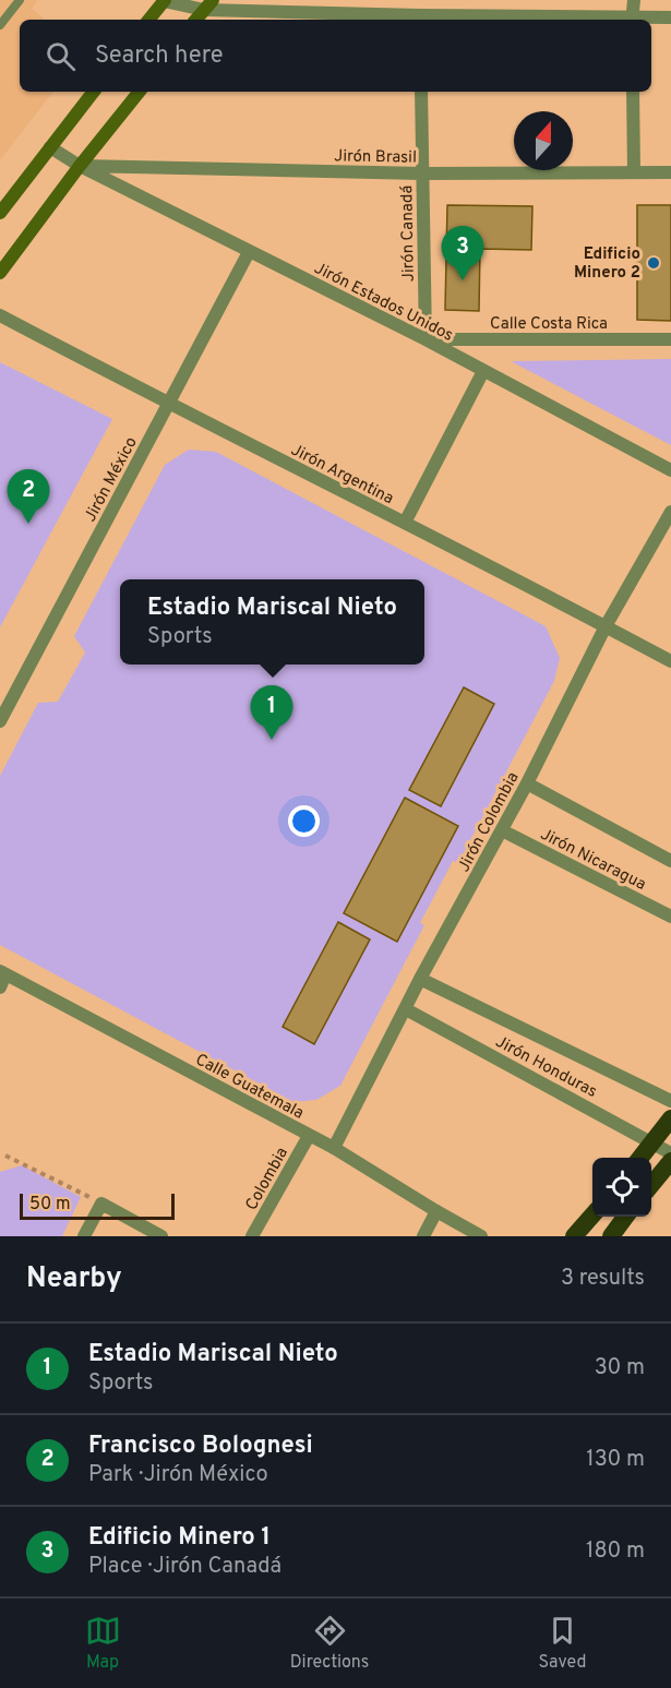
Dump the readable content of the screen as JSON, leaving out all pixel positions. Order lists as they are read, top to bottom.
{
  "streets": {
    "street": [
      "Jirón Brasil",
      "Jirón Canadá",
      "Jirón Estados Unidos",
      "Calle Costa Rica",
      "Jirón Argentina",
      "Jirón México",
      "Jirón Colombia",
      "Jirón Nicaragua",
      "Jirón Honduras",
      "Calle Guatemala",
      "Colombia"
    ]
  },
  "crossings": [
    ["Jirón Brasil", "Jirón Canadá"],
    ["Jirón Brasil", "Jirón Estados Unidos"],
    ["Jirón Canadá", "Jirón Estados Unidos"],
    ["Jirón Canadá", "Calle Costa Rica"],
    ["Jirón Estados Unidos", "Calle Costa Rica"],
    ["Jirón Estados Unidos", "Jirón México"],
    ["Jirón Argentina", "Jirón México"],
    ["Jirón Argentina", "Jirón Colombia"],
    ["Jirón Colombia", "Jirón Nicaragua"],
    ["Jirón Colombia", "Jirón Honduras"],
    ["Jirón Colombia", "Calle Guatemala"],
    ["Calle Guatemala", "Colombia"]
  ],
  "places": ["Edificio Minero 2"],
  "scale_bar": "50 m",
  "north": "top",
  "page": {
    "search": "Search here",
    "pins": ["3", "2", "1"],
    "popup": ["Estadio Mariscal Nieto", "Sports"],
    "scale": "50 m",
    "heading": ["Nearby", "3 results"],
    "list": [
      {
        "mark": "1",
        "name": "Estadio Mariscal Nieto",
        "note": "Sports",
        "value": "30 m"
      },
      {
        "mark": "2",
        "name": "Francisco Bolognesi",
        "note": "Park · Jirón México",
        "value": "130 m"
      },
      {
        "mark": "3",
        "name": "Edificio Minero 1",
        "note": "Place · Jirón Canadá",
        "value": "180 m"
      }
    ],
    "nav": ["Map", "Directions", "Saved"]
  }
}
